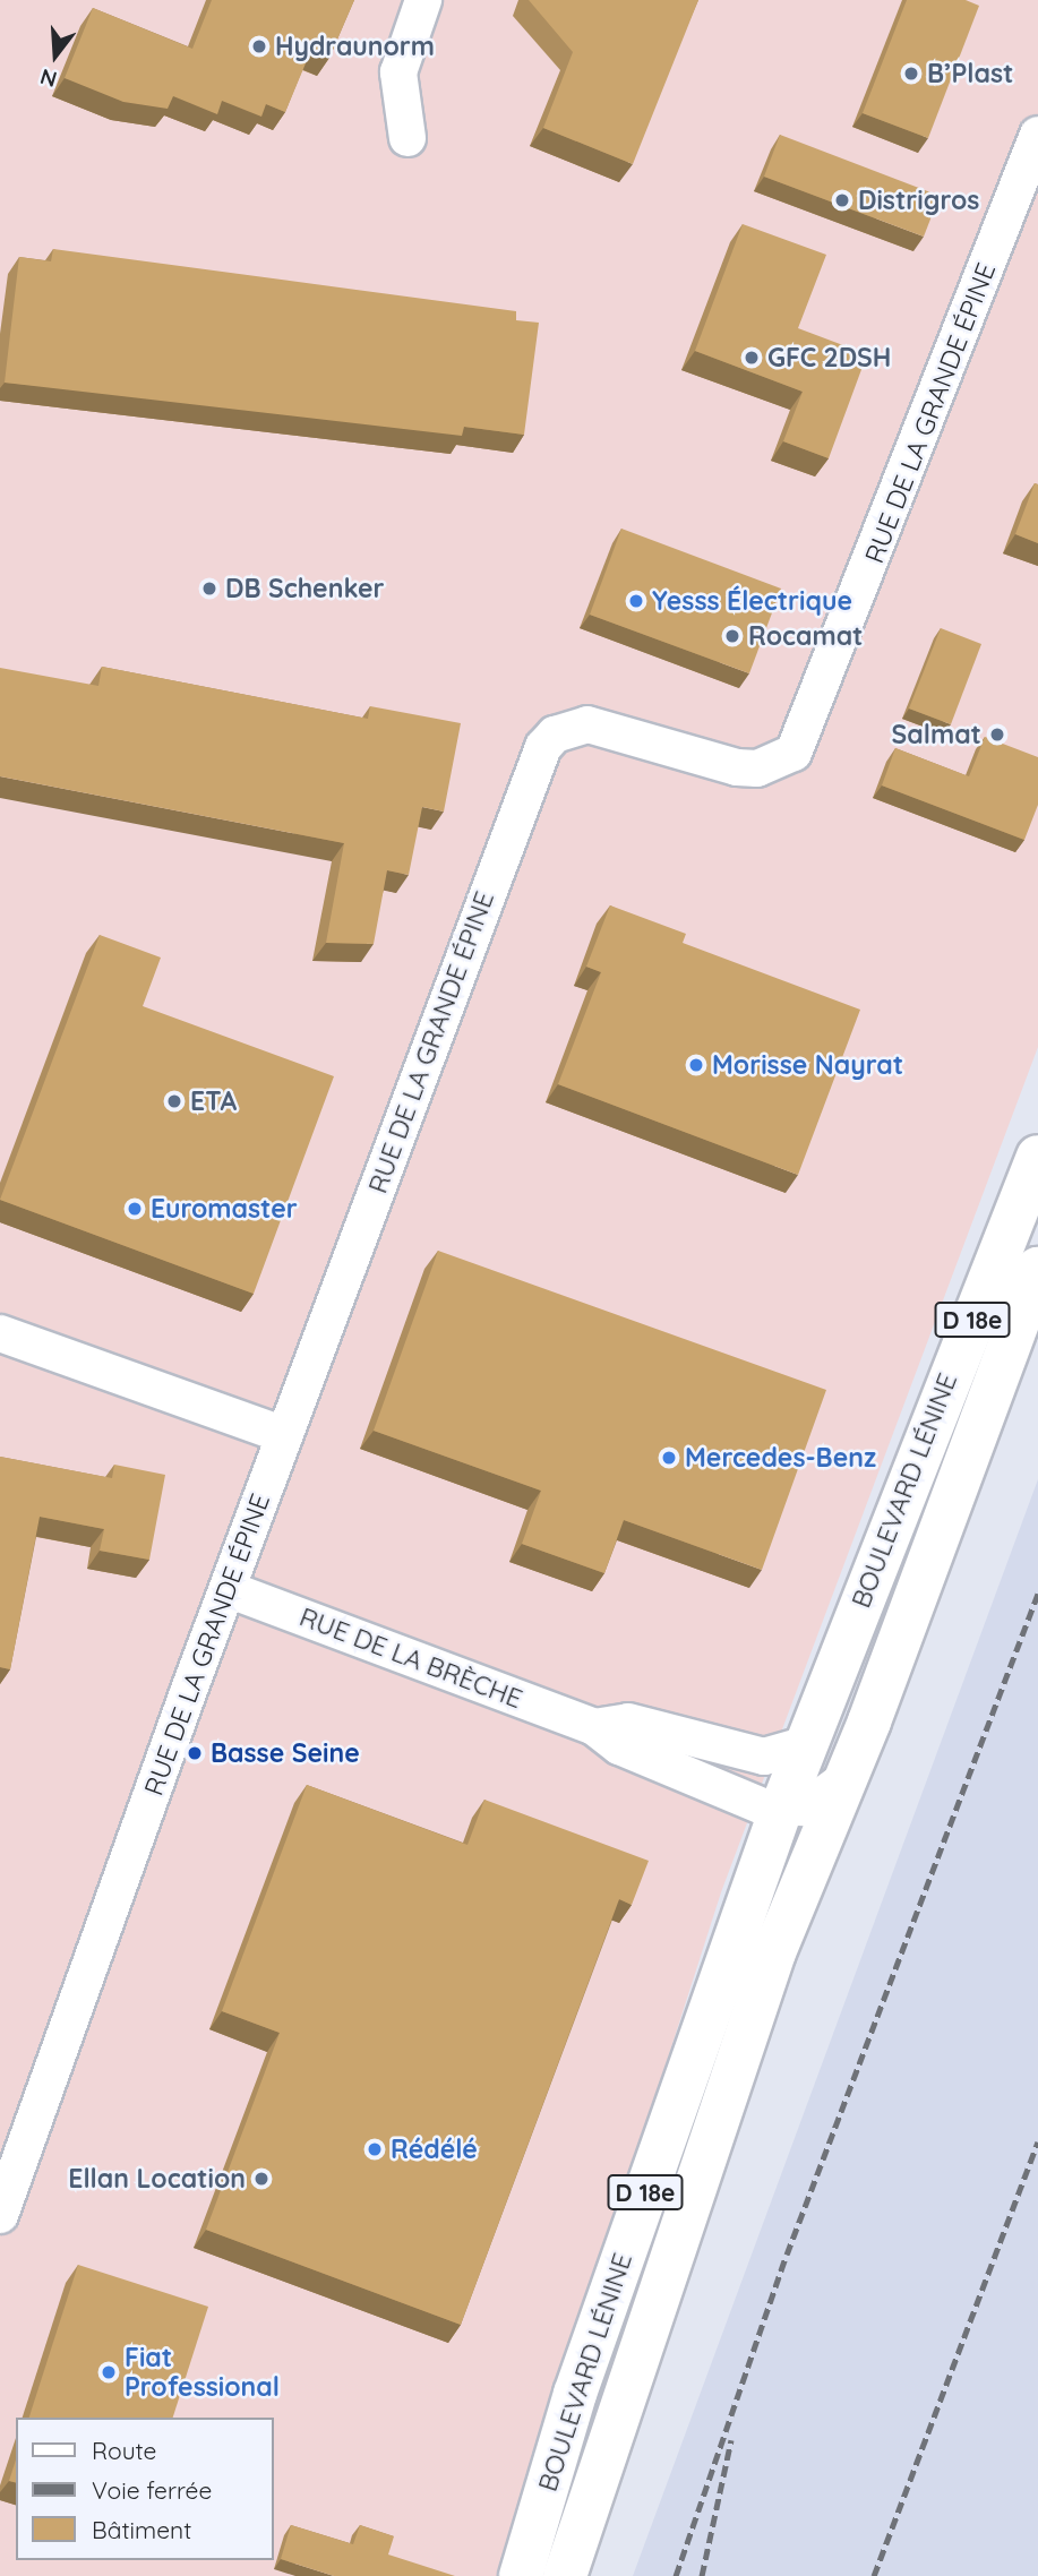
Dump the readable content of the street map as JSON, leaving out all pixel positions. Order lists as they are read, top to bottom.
{
  "streets": {
    "main road": ["D 18e", "BOULEVARD LÉNINE"],
    "street": ["RUE DE LA GRANDE ÉPINE", "RUE DE LA BRÈCHE"]
  },
  "crossings": [
    ["RUE DE LA GRANDE ÉPINE", "RUE DE LA BRÈCHE"],
    ["BOULEVARD LÉNINE", "RUE DE LA BRÈCHE"]
  ],
  "places": [
    "Hydraunorm",
    "B’Plast",
    "Distrigros",
    "GFC 2DSH",
    "DB Schenker",
    "Yesss Électrique",
    "Rocamat",
    "Salmat",
    "Morisse Nayrat",
    "ETA",
    "Euromaster",
    "Mercedes-Benz",
    "Basse Seine",
    "Rédélé",
    "Ellan Location",
    "Fiat Professional"
  ],
  "legend": ["Route", "Voie ferrée", "Bâtiment"],
  "north": "bottom"
}
